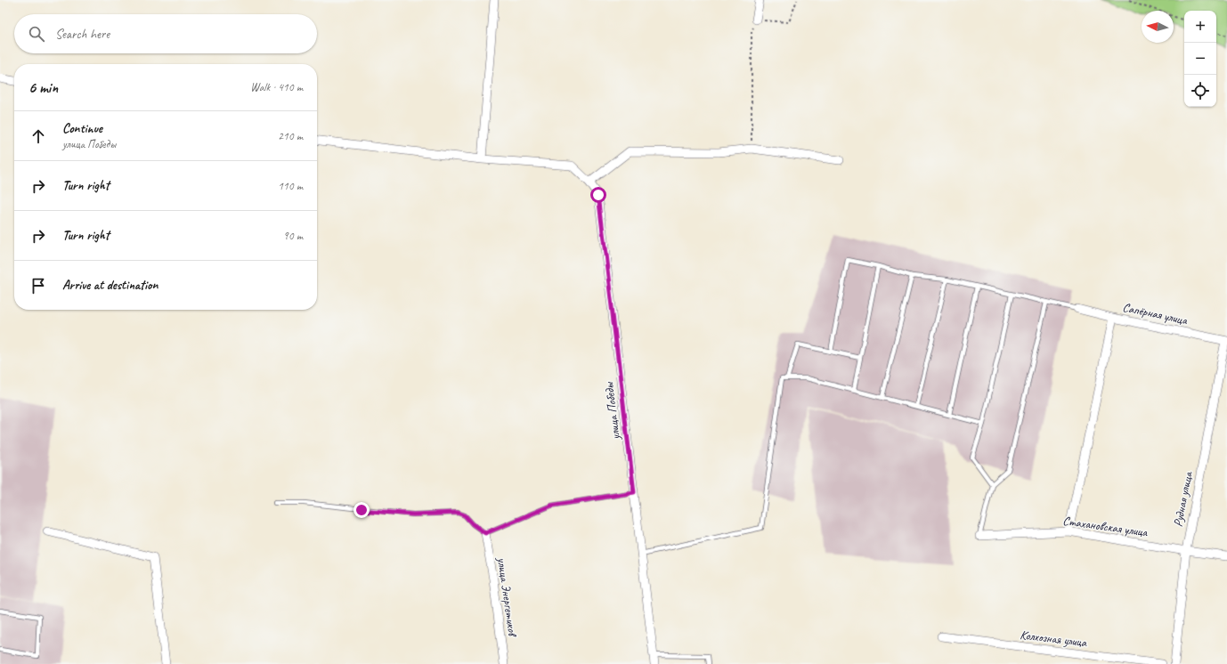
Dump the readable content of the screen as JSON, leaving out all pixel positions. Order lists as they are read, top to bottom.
{
  "streets": {
    "street": [
      "Сапёрная улица",
      "улица Победы",
      "Рудная улица",
      "Стахановская улица",
      "улица Энергетиков",
      "Колхозная улица"
    ]
  },
  "crossings": [
    ["Сапёрная улица", "Рудная улица"],
    ["Рудная улица", "Стахановская улица"]
  ],
  "north": "left",
  "page": {
    "map_buttons": ["+", "−"],
    "search": "Search here",
    "heading": ["6 min", "Walk · 410 m"],
    "list": [
      ["Continue", "улица Победы", "210 m"],
      ["Turn right", "110 m"],
      ["Turn right", "90 m"],
      "Arrive at destination"
    ]
  }
}
